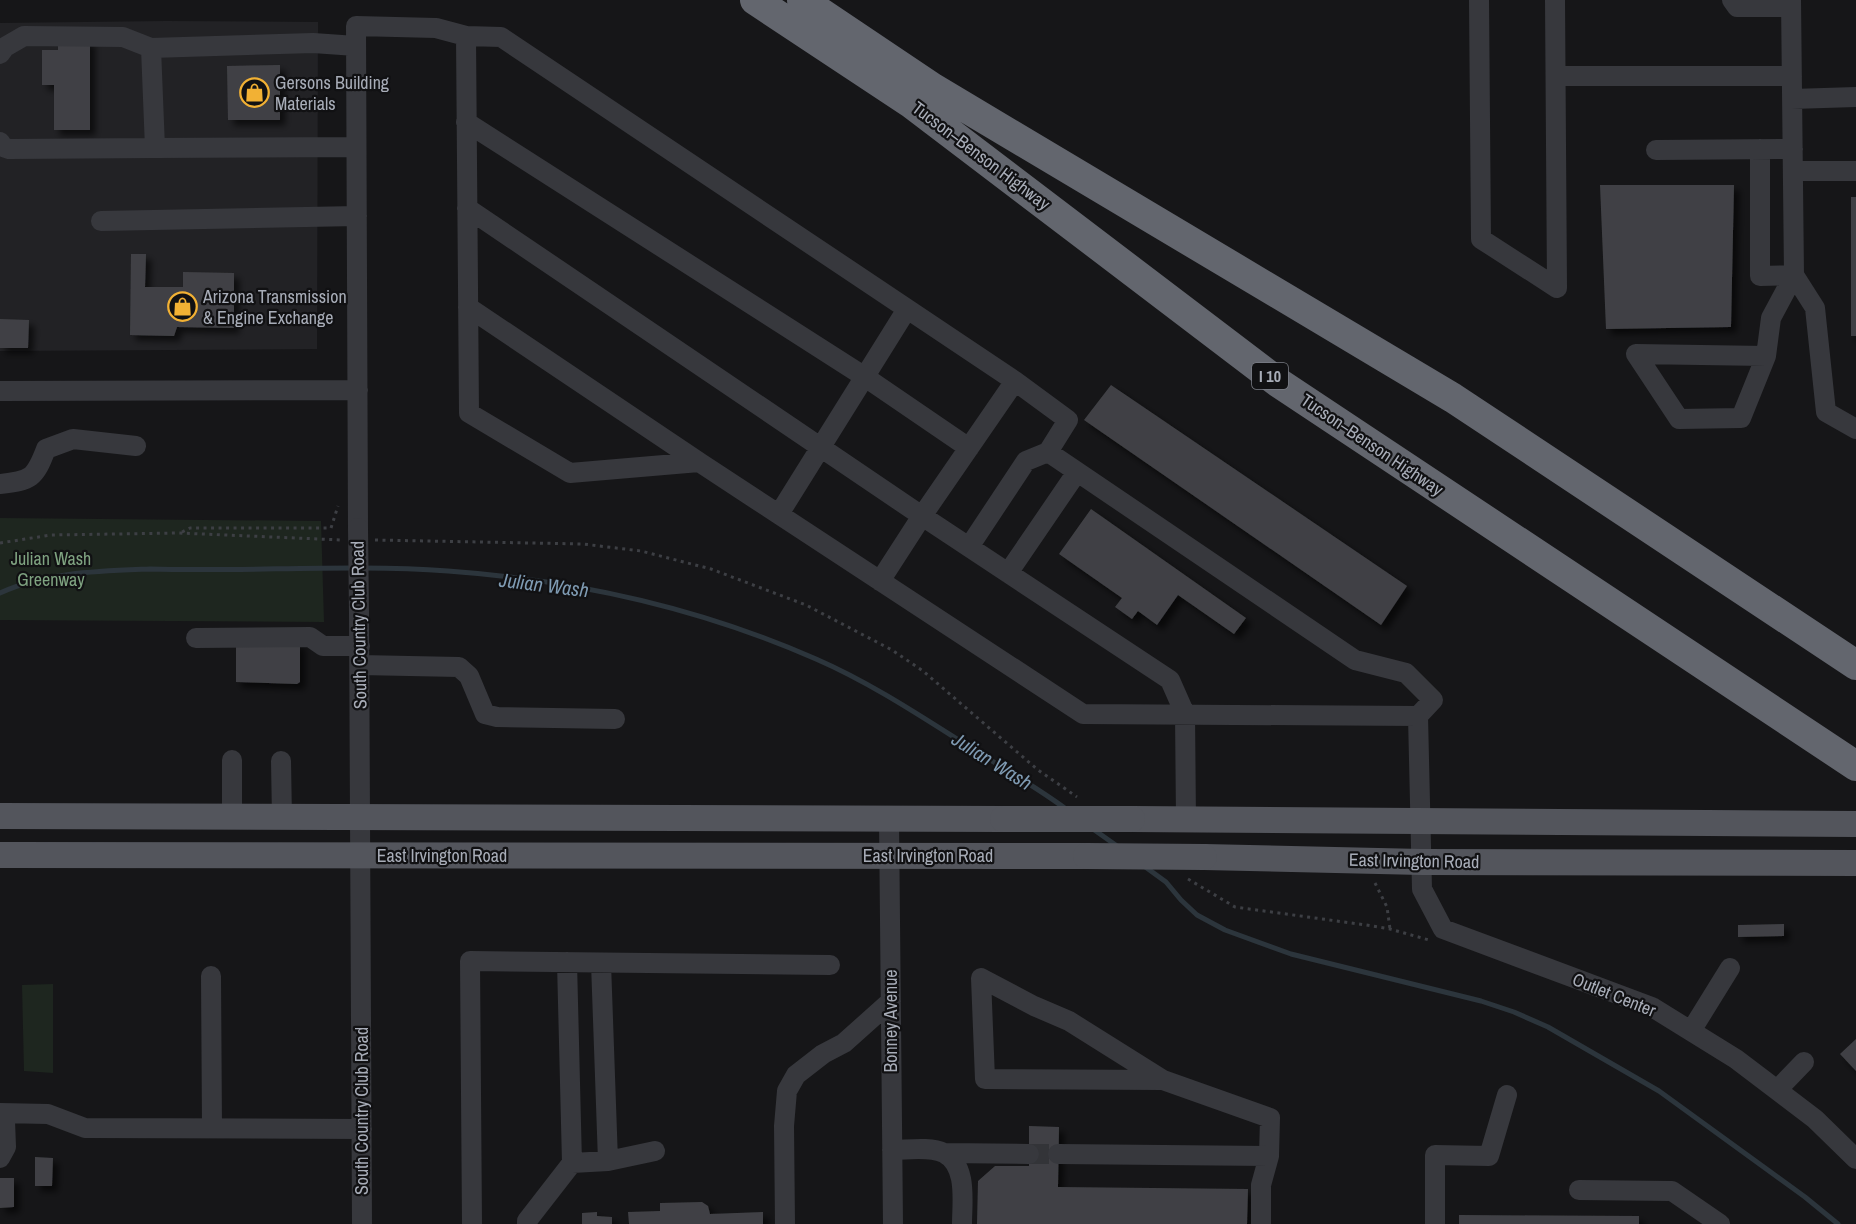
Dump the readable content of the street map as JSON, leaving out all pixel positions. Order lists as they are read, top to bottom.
{
  "streets": {
    "highway": ["Tucson–Benson Highway", "I 10"],
    "main road": ["East Irvington Road"],
    "street": ["South Country Club Road", "Outlet Center", "Bonney Avenue"]
  },
  "crossings": [
    ["South Country Club Road", "East Irvington Road"],
    ["East Irvington Road", "Outlet Center"],
    ["East Irvington Road", "Bonney Avenue"]
  ],
  "water": ["Julian Wash"],
  "parks": ["Julian Wash Greenway"],
  "places": {
    "shop": ["Gersons Building Materials", "Arizona Transmission & Engine Exchange"]
  }
}
